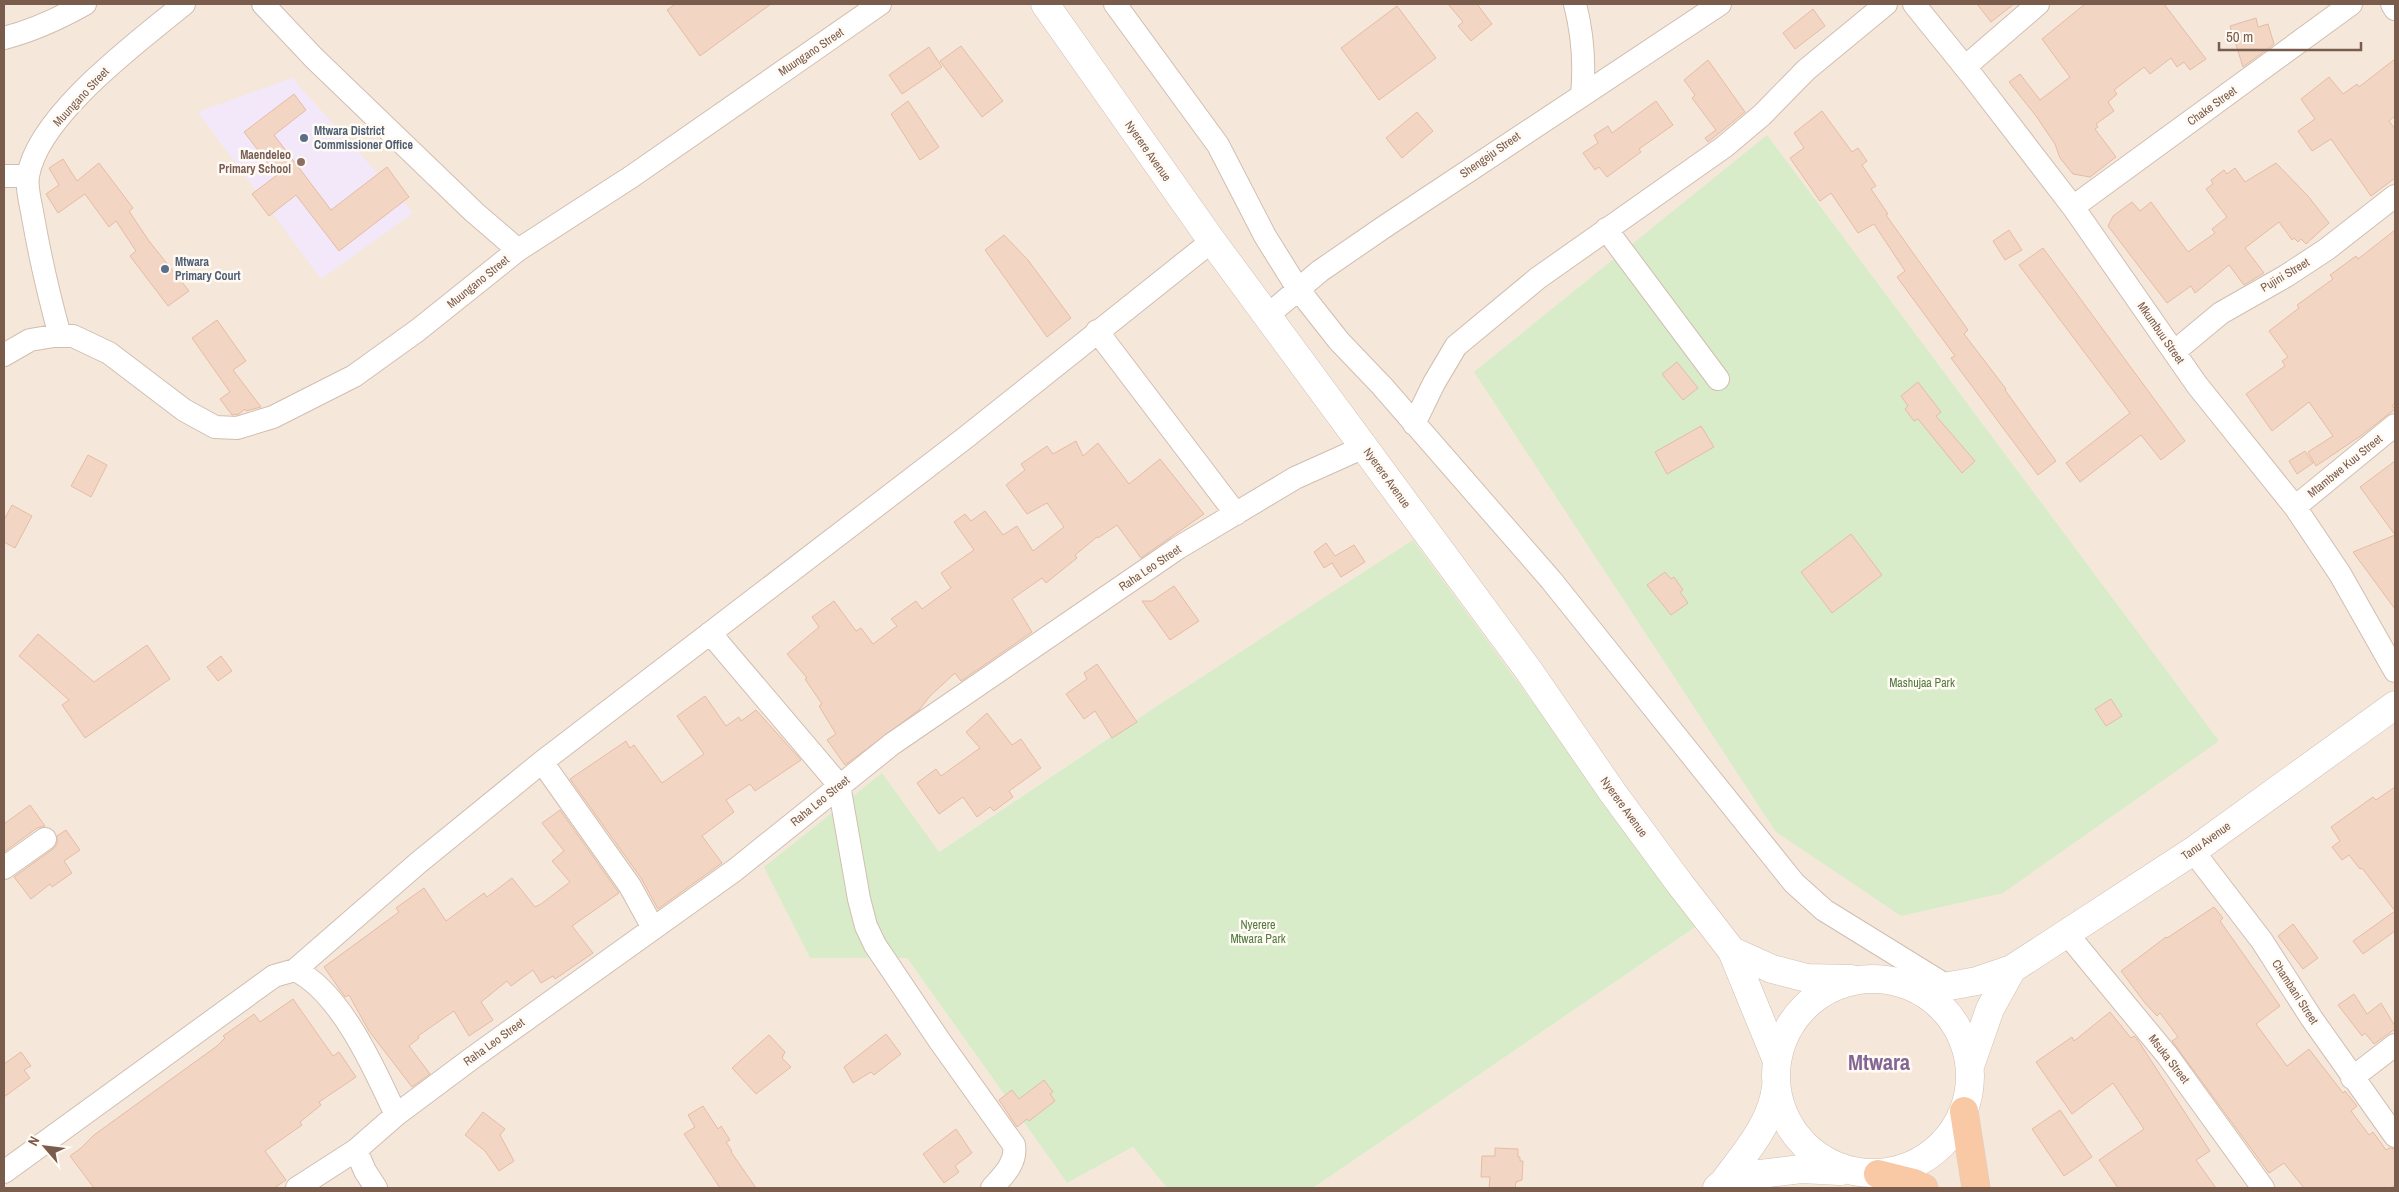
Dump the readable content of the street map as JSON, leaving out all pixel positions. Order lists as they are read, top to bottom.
{
  "streets": {
    "street": [
      "Muungano Street",
      "Chake Street",
      "Nyerere Avenue",
      "Shengeju Street",
      "Pujini Street",
      "Mkumbuu Street",
      "Mtambwe Kuu Street",
      "Raha Leo Street",
      "Tanu Avenue",
      "Chambani Street",
      "Msuka Street"
    ]
  },
  "crossings": [
    ["Chake Street", "Mkumbuu Street"],
    ["Nyerere Avenue", "Shengeju Street"],
    ["Nyerere Avenue", "Raha Leo Street"],
    ["Pujini Street", "Mkumbuu Street"],
    ["Mkumbuu Street", "Mtambwe Kuu Street"],
    ["Tanu Avenue", "Chambani Street"],
    ["Tanu Avenue", "Msuka Street"]
  ],
  "districts": ["Mtwara"],
  "parks": ["Mashujaa Park", "Nyerere Mtwara Park"],
  "places": ["Mtwara District Commissioner Office", "Maendeleo Primary School", "Mtwara Primary Court"],
  "scale_bar": "50 m",
  "north": "top left"
}
